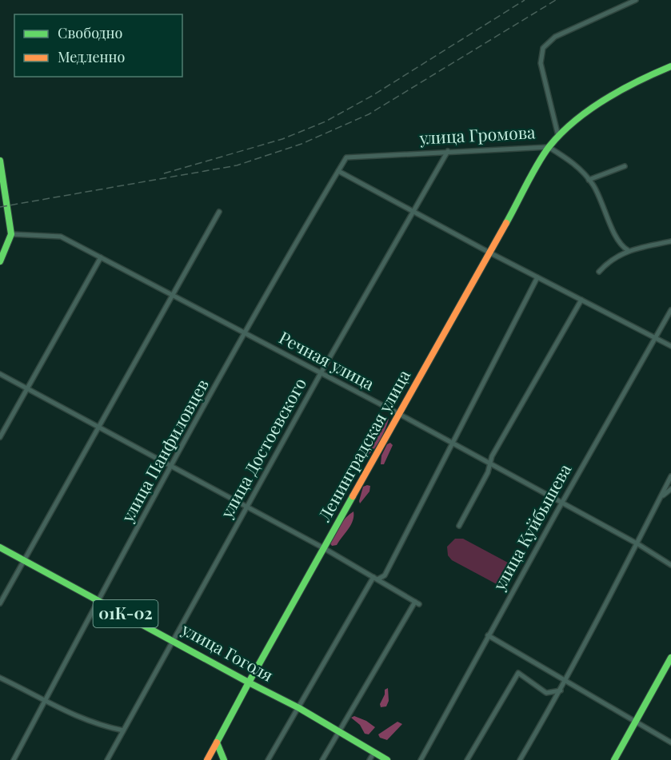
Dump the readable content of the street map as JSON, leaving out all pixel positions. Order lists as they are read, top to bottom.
{
  "streets": {
    "street": [
      "улица Громова",
      "Речная улица",
      "Ленинградская улица",
      "улица Достоевского",
      "улица Панфиловцев",
      "улица Куйбышева",
      "01К-02",
      "улица Гоголя"
    ]
  },
  "crossings": [
    ["улица Громова", "Ленинградская улица"],
    ["улица Громова", "улица Достоевского"],
    ["улица Громова", "улица Панфиловцев"],
    ["Речная улица", "Ленинградская улица"],
    ["Речная улица", "улица Достоевского"],
    ["Речная улица", "улица Панфиловцев"],
    ["Речная улица", "улица Куйбышева"],
    ["Ленинградская улица", "улица Гоголя"],
    ["улица Достоевского", "улица Гоголя"],
    ["улица Панфиловцев", "улица Гоголя"]
  ],
  "legend": ["Свободно", "Медленно"]
}
